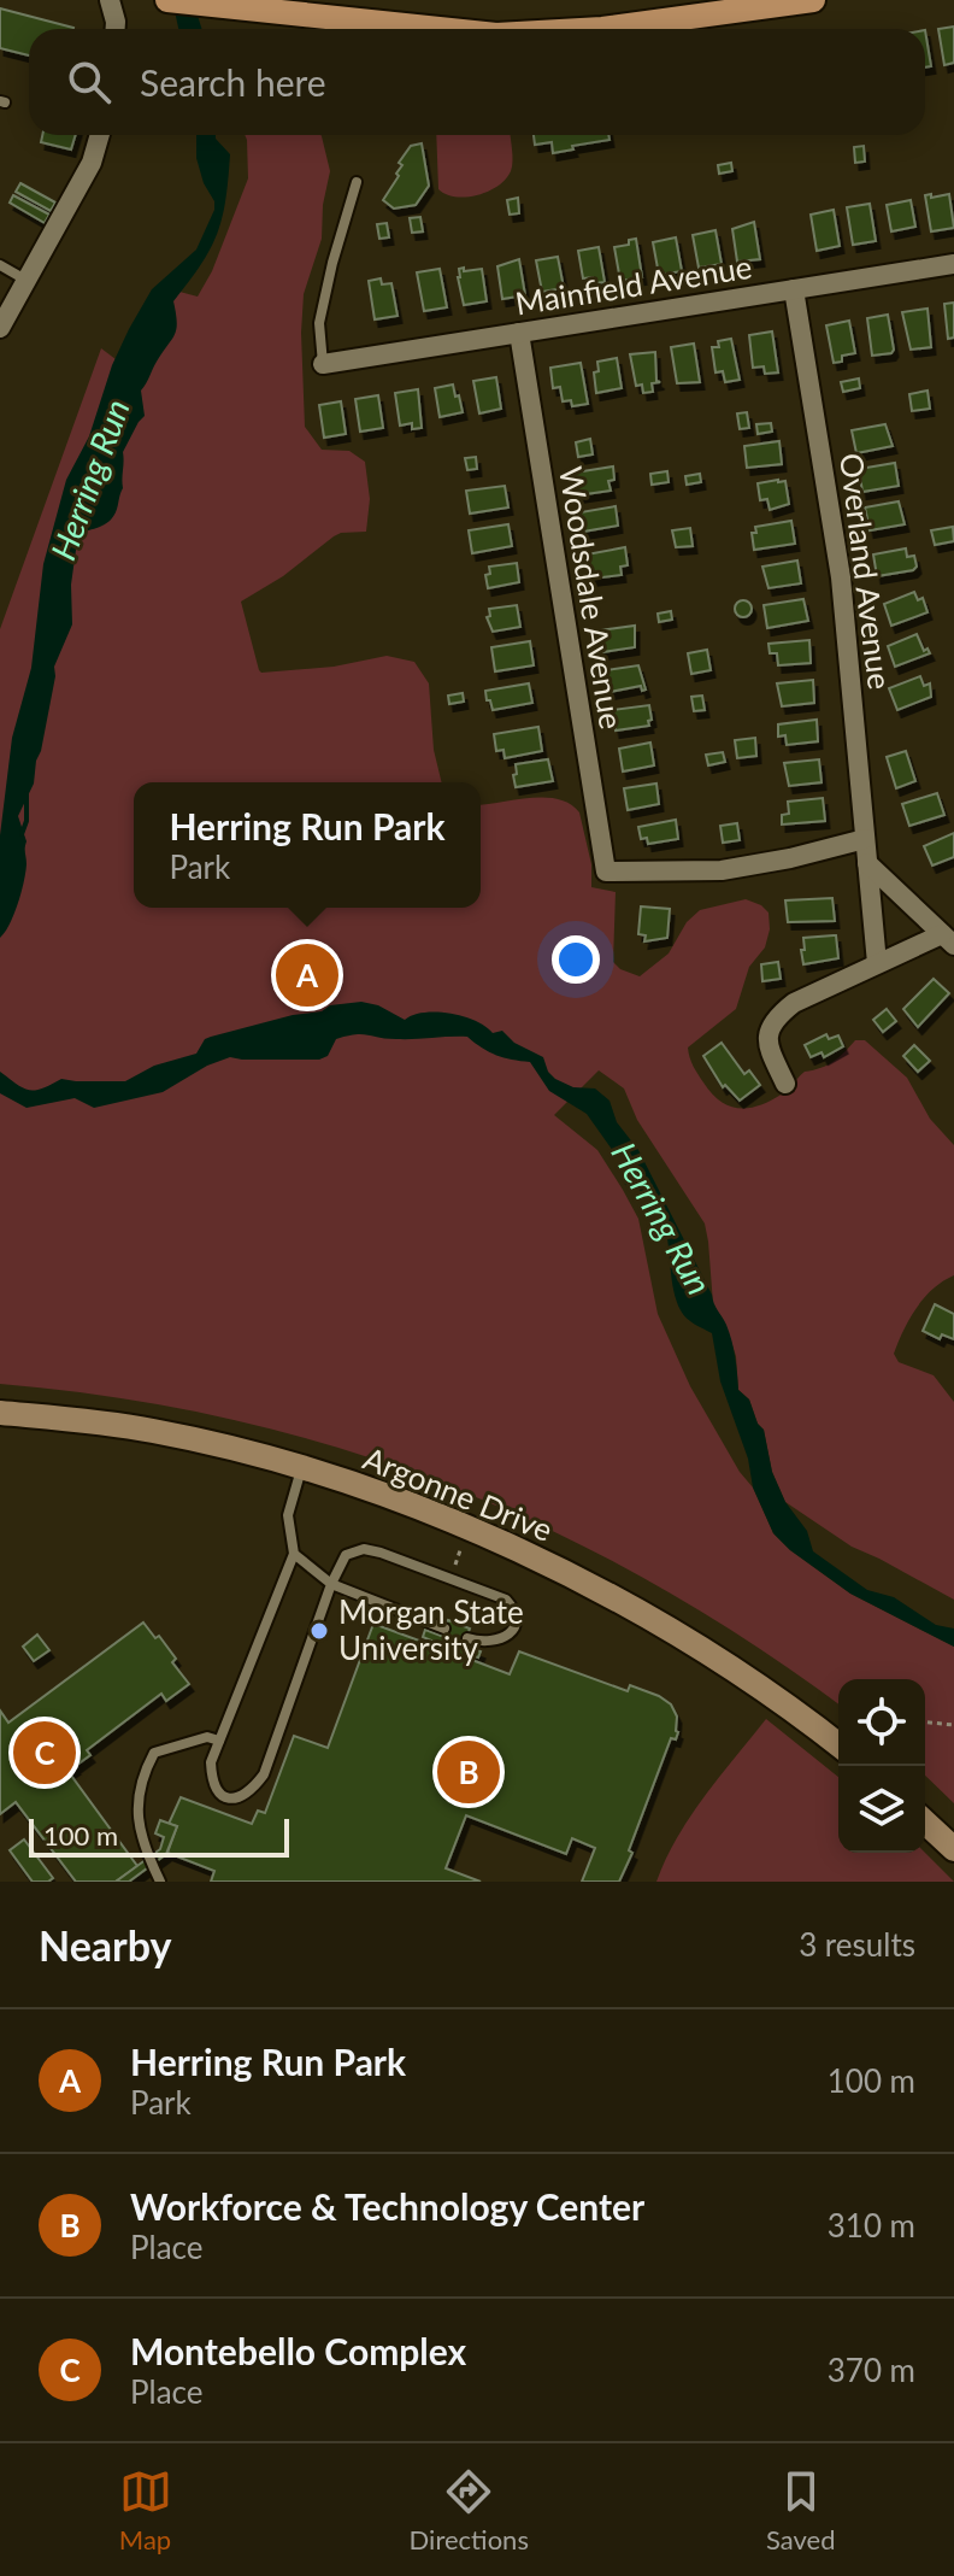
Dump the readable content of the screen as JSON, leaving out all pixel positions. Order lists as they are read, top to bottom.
{
  "streets": {
    "main road": ["Argonne Drive"],
    "street": ["Mainfield Avenue", "Overland Avenue", "Woodsdale Avenue"]
  },
  "crossings": [
    ["Mainfield Avenue", "Overland Avenue"],
    ["Mainfield Avenue", "Woodsdale Avenue"],
    ["Overland Avenue", "Woodsdale Avenue"]
  ],
  "water": ["Herring Run"],
  "places": ["Morgan State University"],
  "scale_bar": "100 m",
  "page": {
    "search": "Search here",
    "popup": ["Herring Run Park", "Park"],
    "pins": ["A", "C", "B"],
    "scale": "100 m",
    "heading": ["Nearby", "3 results"],
    "list": [
      {
        "mark": "A",
        "name": "Herring Run Park",
        "note": "Park",
        "value": "100 m"
      },
      {
        "mark": "B",
        "name": "Workforce & Technology Center",
        "note": "Place",
        "value": "310 m"
      },
      {
        "mark": "C",
        "name": "Montebello Complex",
        "note": "Place",
        "value": "370 m"
      }
    ],
    "nav": ["Map", "Directions", "Saved"]
  }
}
